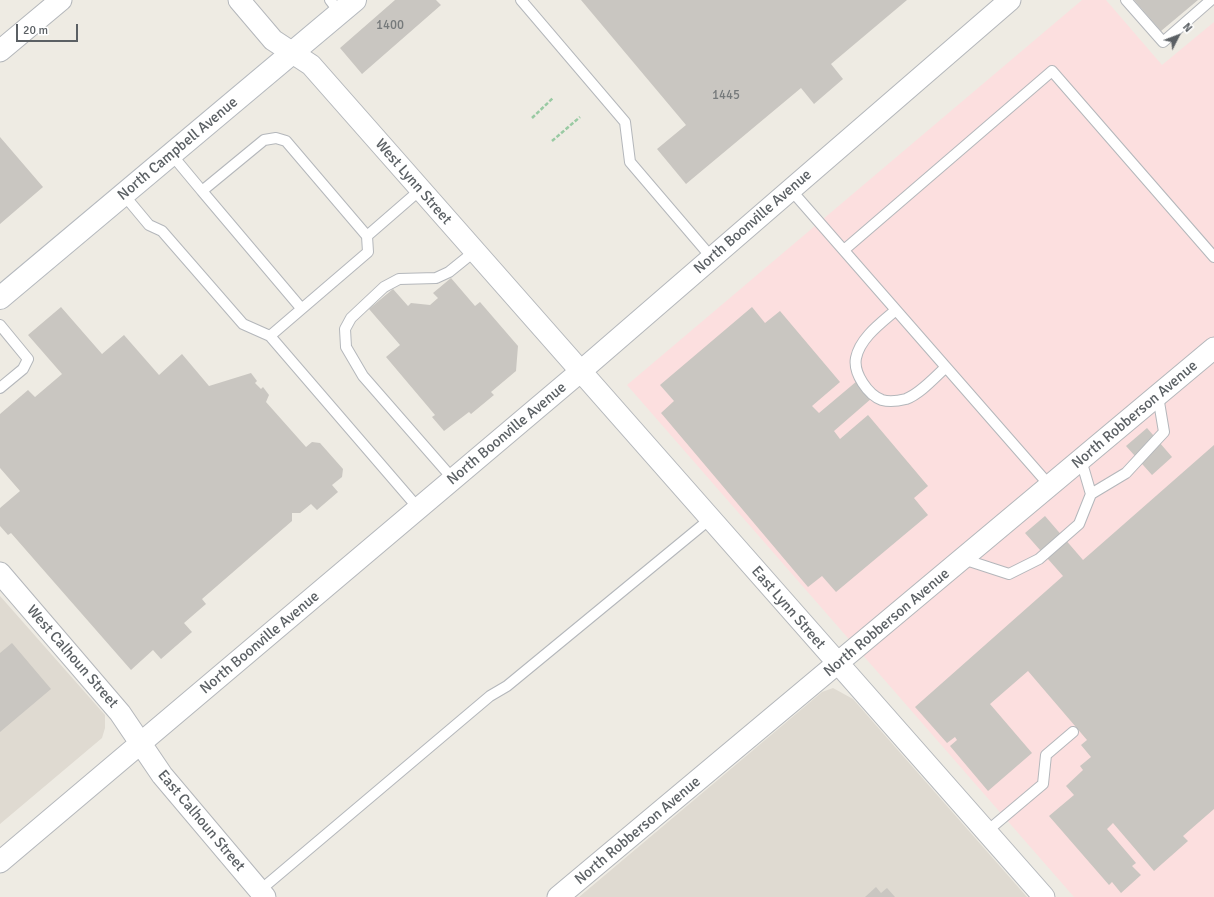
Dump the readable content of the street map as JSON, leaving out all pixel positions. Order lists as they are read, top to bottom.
{
  "streets": {
    "main road": ["North Campbell Avenue"],
    "street": [
      "West Lynn Street",
      "North Boonville Avenue",
      "North Robberson Avenue",
      "East Lynn Street",
      "West Calhoun Street",
      "East Calhoun Street"
    ]
  },
  "crossings": [
    ["North Campbell Avenue", "West Lynn Street"],
    ["West Lynn Street", "North Boonville Avenue"],
    ["West Lynn Street", "East Lynn Street"],
    ["North Boonville Avenue", "East Lynn Street"],
    ["North Boonville Avenue", "West Calhoun Street"],
    ["North Boonville Avenue", "East Calhoun Street"],
    ["North Robberson Avenue", "East Lynn Street"],
    ["West Calhoun Street", "East Calhoun Street"]
  ],
  "house_numbers": ["1400", "1445"],
  "scale_bar": "20 m",
  "north": "top right"
}
